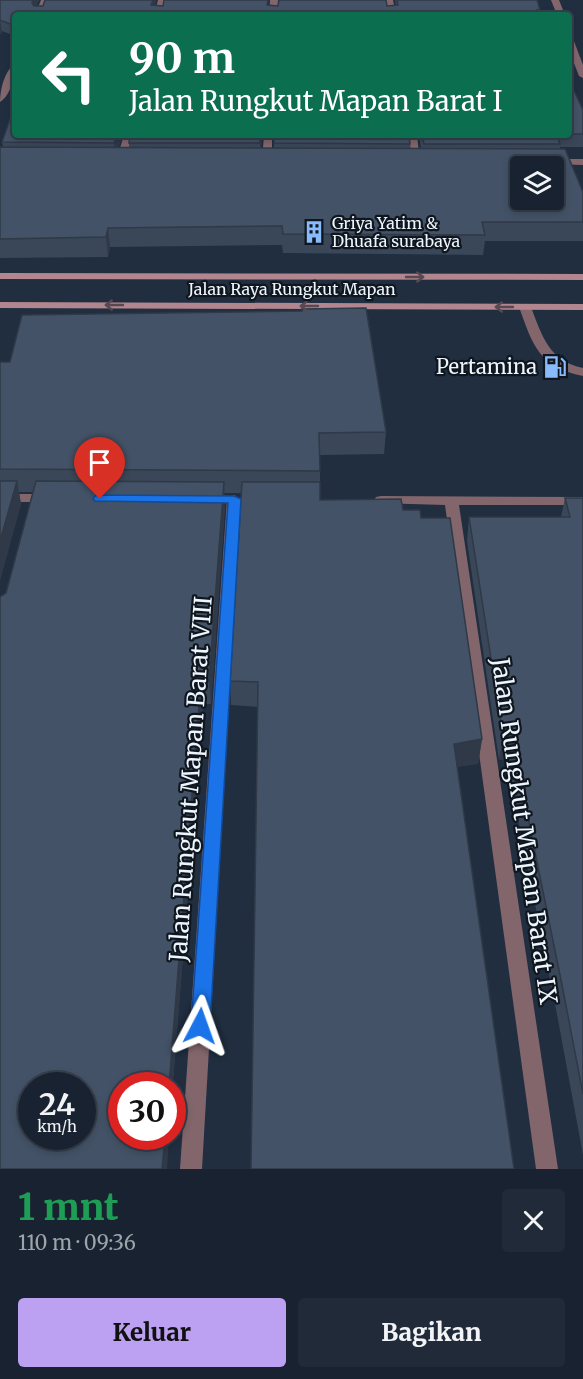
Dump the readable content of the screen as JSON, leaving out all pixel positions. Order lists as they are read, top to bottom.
{
  "streets": {
    "street": ["Jalan Raya Rungkut Mapan", "Jalan Rungkut Mapan Barat VIII", "Jalan Rungkut Mapan Barat IX"]
  },
  "places": {
    "building": ["Griya Yatim & Dhuafa surabaya"],
    "fuel station": ["Pertamina"]
  },
  "page": {
    "turn": ["90 m", "Jalan Rungkut Mapan Barat I"],
    "speed": "24 km/h",
    "limit": "30",
    "heading": ["1 mnt", "110 m · 09:36"],
    "buttons": ["Keluar", "Bagikan"]
  }
}
